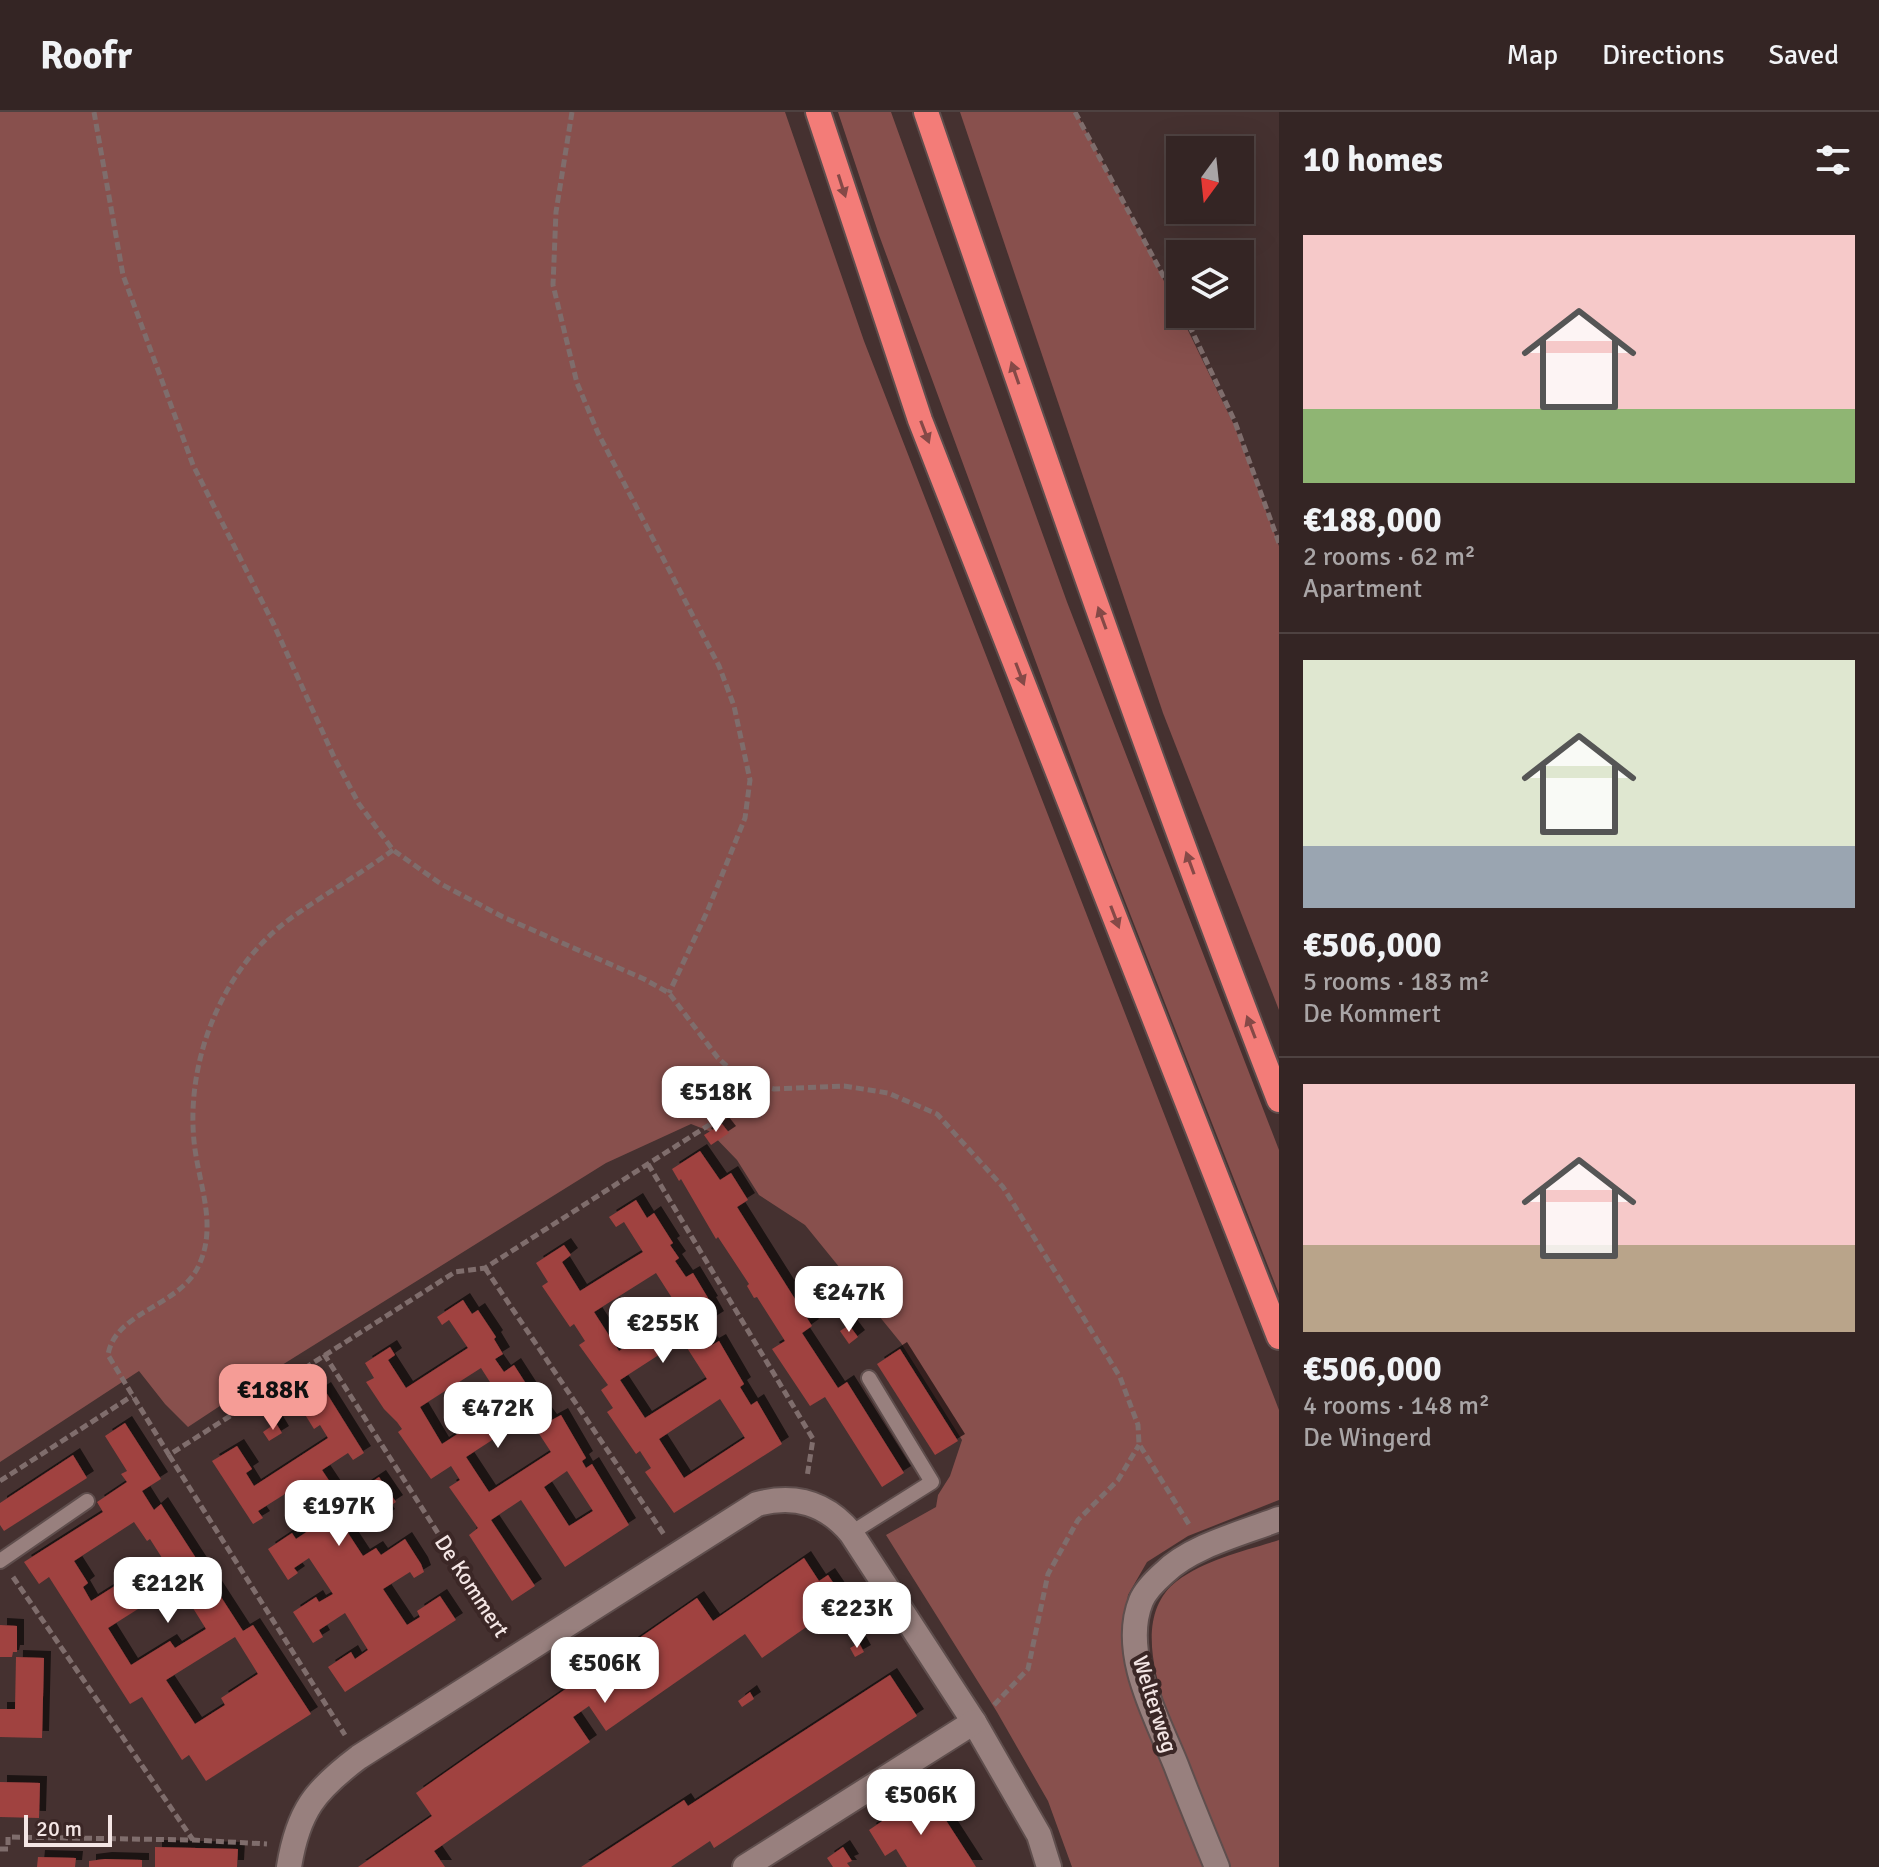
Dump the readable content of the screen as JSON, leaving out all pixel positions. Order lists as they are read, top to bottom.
{
  "streets": {
    "street": ["De Kommert", "Welterweg"]
  },
  "scale_bar": "20 m",
  "north": "bottom",
  "page": {
    "header": "Roofr",
    "nav": ["Map", "Directions", "Saved"],
    "heading": "10 homes",
    "list": [
      {
        "name": "€188,000",
        "note": "2 rooms · 62 m² · Apartment"
      },
      {
        "name": "€506,000",
        "note": "5 rooms · 183 m² · De Kommert"
      },
      {
        "name": "€506,000",
        "note": "4 rooms · 148 m² · De Wingerd"
      }
    ],
    "price": [
      "€518K",
      "€247K",
      "€255K",
      "€188K",
      "€472K",
      "€197K",
      "€212K",
      "€223K",
      "€506K",
      "€506K"
    ],
    "scale": "20 m"
  }
}
